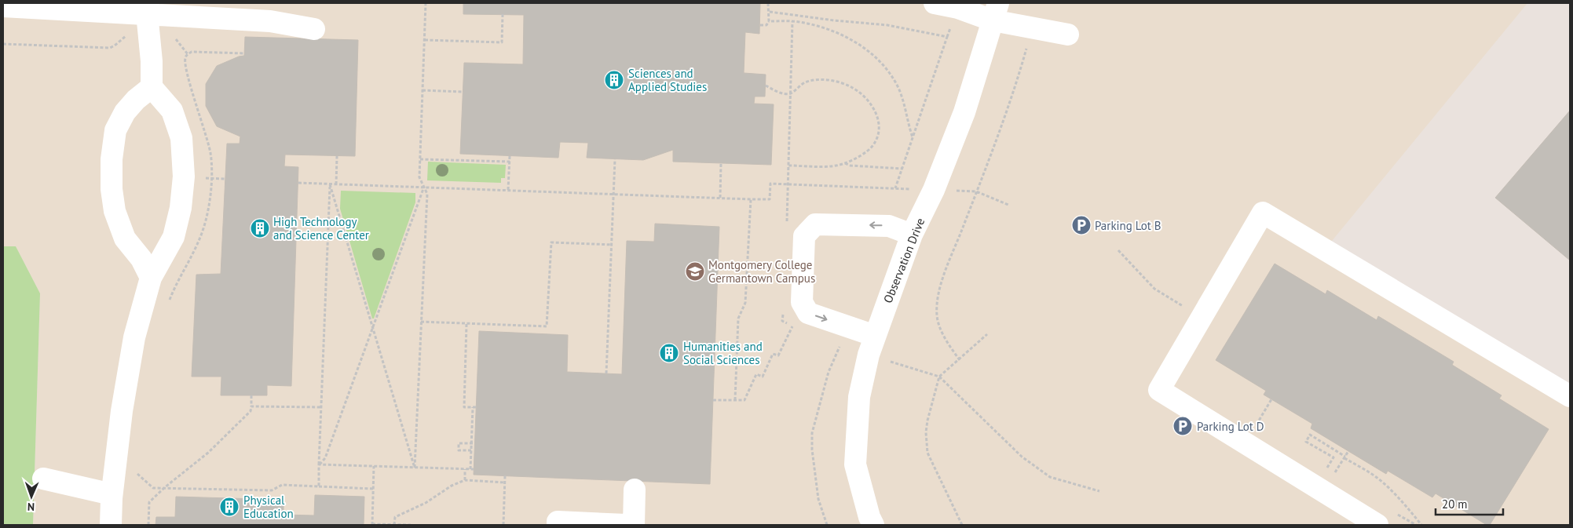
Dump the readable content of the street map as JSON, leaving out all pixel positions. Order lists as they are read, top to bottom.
{
  "streets": {
    "street": ["Observation Drive"]
  },
  "places": {
    "building": [
      "Sciences and Applied Studies",
      "High Technology and Science Center",
      "Humanities and Social Sciences",
      "Physical Education"
    ],
    "parking": ["Parking Lot B", "Parking Lot D"],
    "school or university": ["Montgomery College Germantown Campus"]
  },
  "scale_bar": "20 m",
  "north": "bottom"
}
